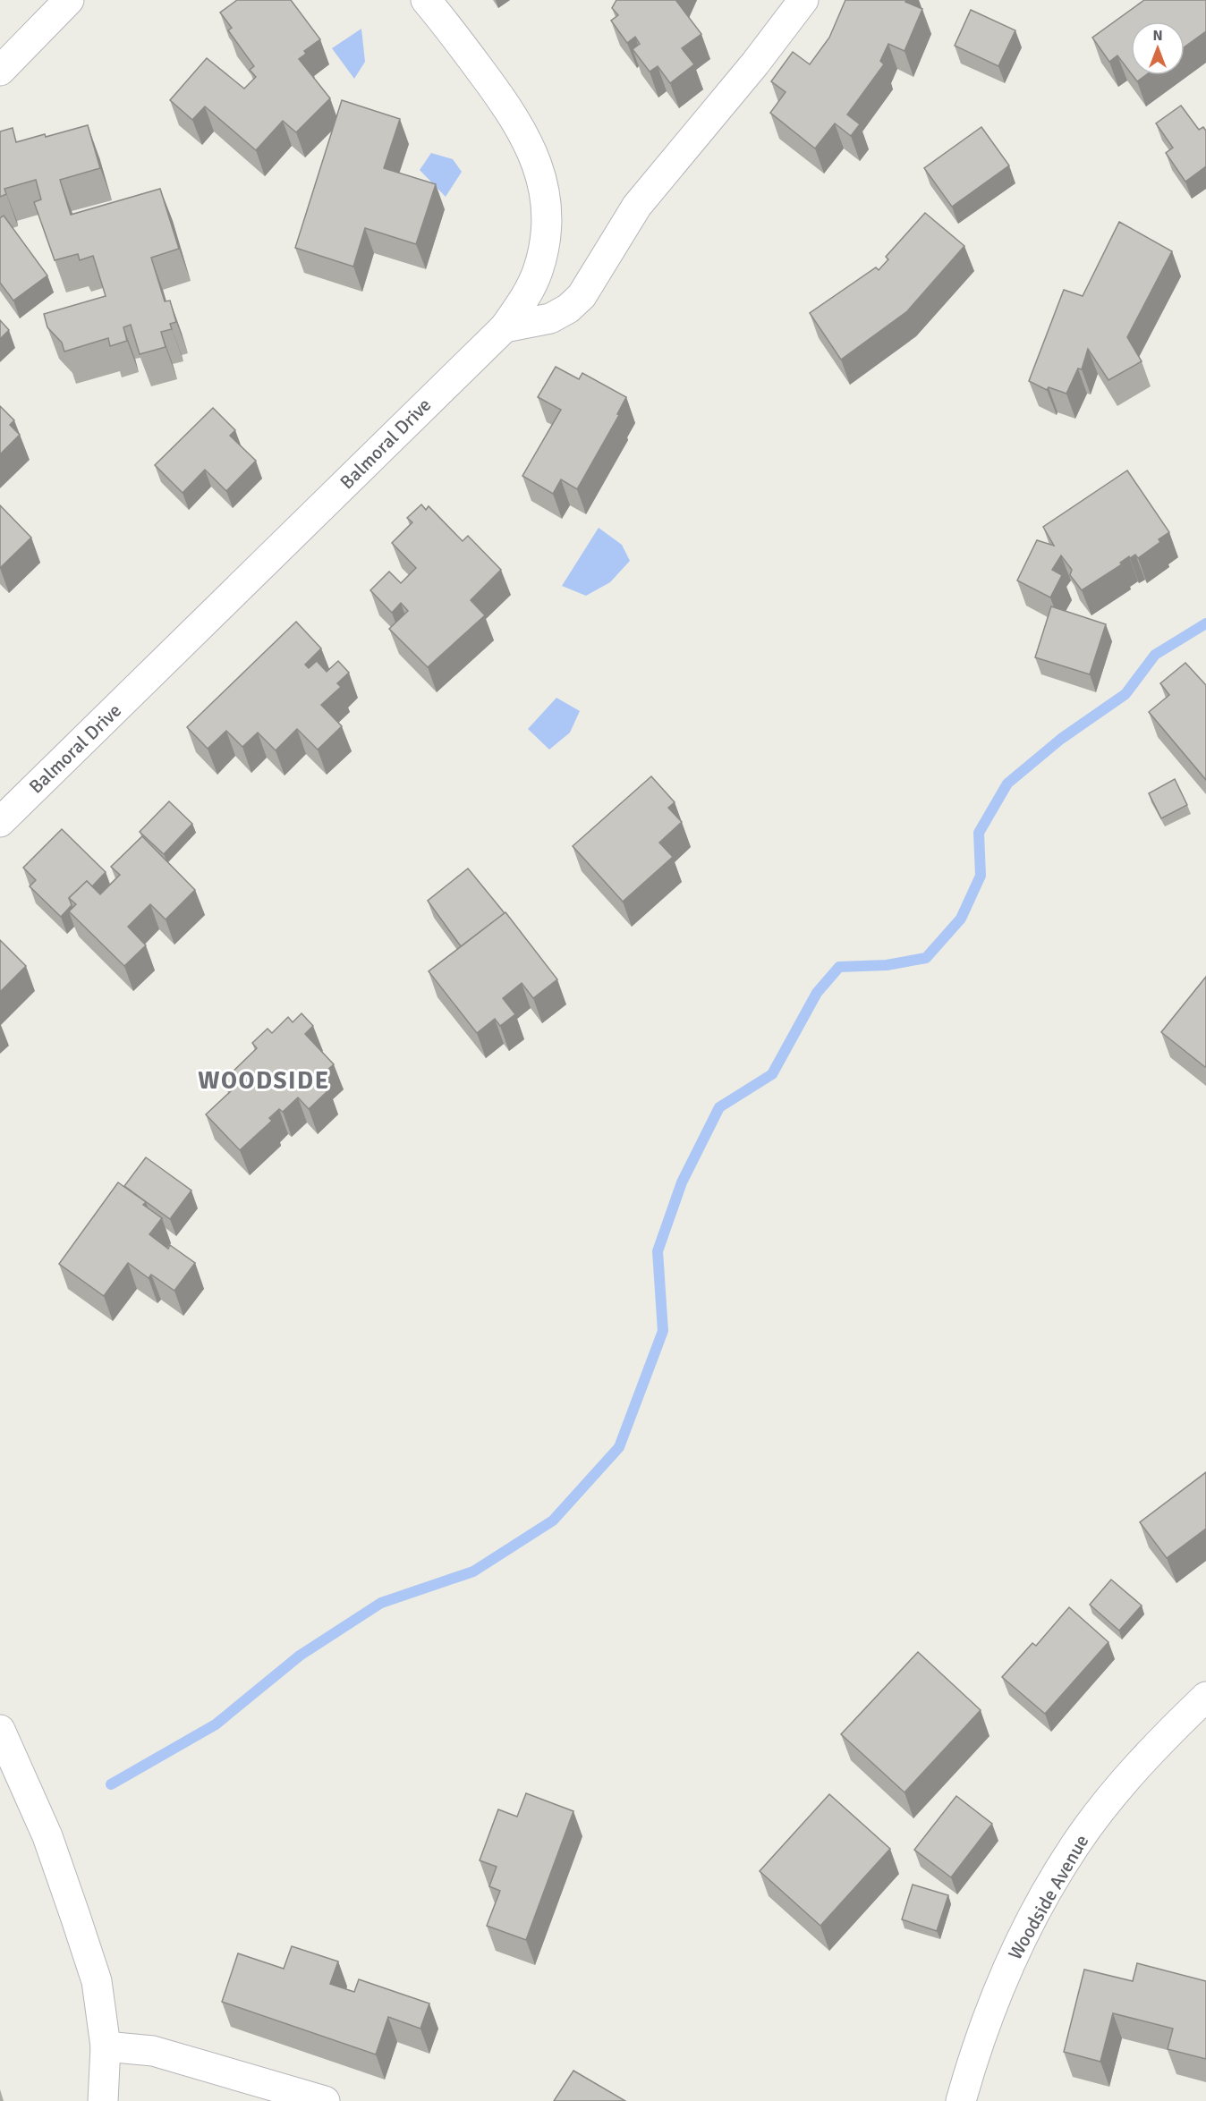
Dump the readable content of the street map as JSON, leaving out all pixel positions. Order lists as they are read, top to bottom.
{
  "streets": {
    "street": ["Balmoral Drive", "Woodside Avenue"]
  },
  "districts": ["WOODSIDE"],
  "north": "top"
}
